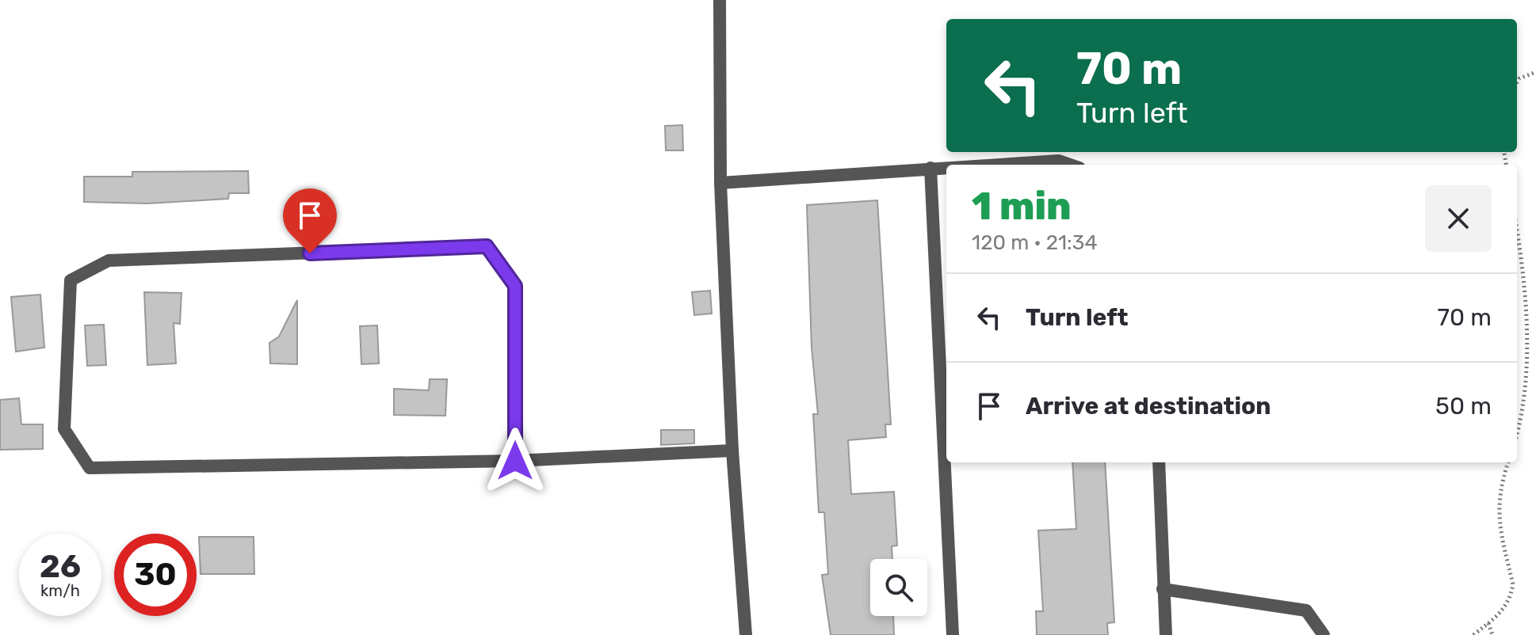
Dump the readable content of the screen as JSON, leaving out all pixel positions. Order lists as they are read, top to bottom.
{
  "page": {
    "turn": ["70 m", "Turn left"],
    "heading": ["1 min", "120 m · 21:34"],
    "list": [
      {
        "name": "Turn left",
        "value": "70 m"
      },
      {
        "name": "Arrive at destination",
        "value": "50 m"
      }
    ],
    "speed": "26 km/h",
    "limit": "30"
  }
}
